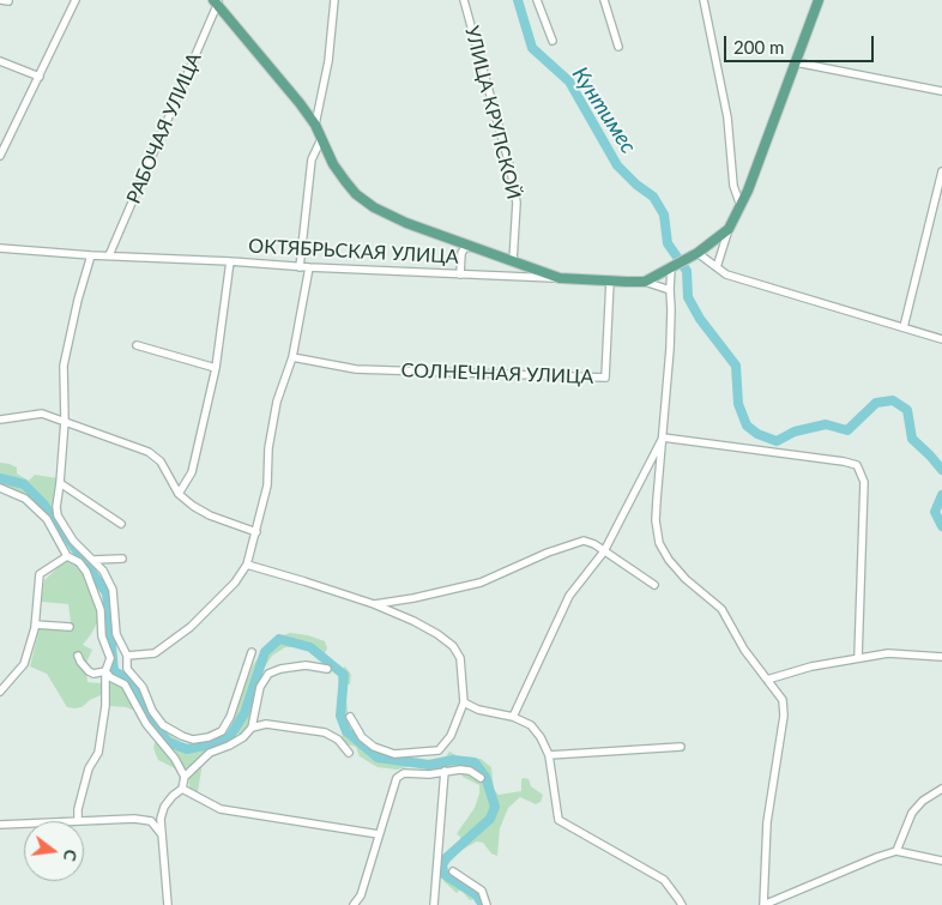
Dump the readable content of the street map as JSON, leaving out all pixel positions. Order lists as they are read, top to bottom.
{
  "streets": {
    "main road": ["ОКТЯБРЬСКАЯ УЛИЦА"],
    "street": ["УЛИЦА КРУПСКОЙ", "РАБОЧАЯ УЛИЦА", "СОЛНЕЧНАЯ УЛИЦА"]
  },
  "crossings": [
    ["УЛИЦА КРУПСКОЙ", "ОКТЯБРЬСКАЯ УЛИЦА"],
    ["РАБОЧАЯ УЛИЦА", "ОКТЯБРЬСКАЯ УЛИЦА"],
    ["ОКТЯБРЬСКАЯ УЛИЦА", "СОЛНЕЧНАЯ УЛИЦА"]
  ],
  "water": ["Кунтимес"],
  "scale_bar": "200 m",
  "north": "right"
}
